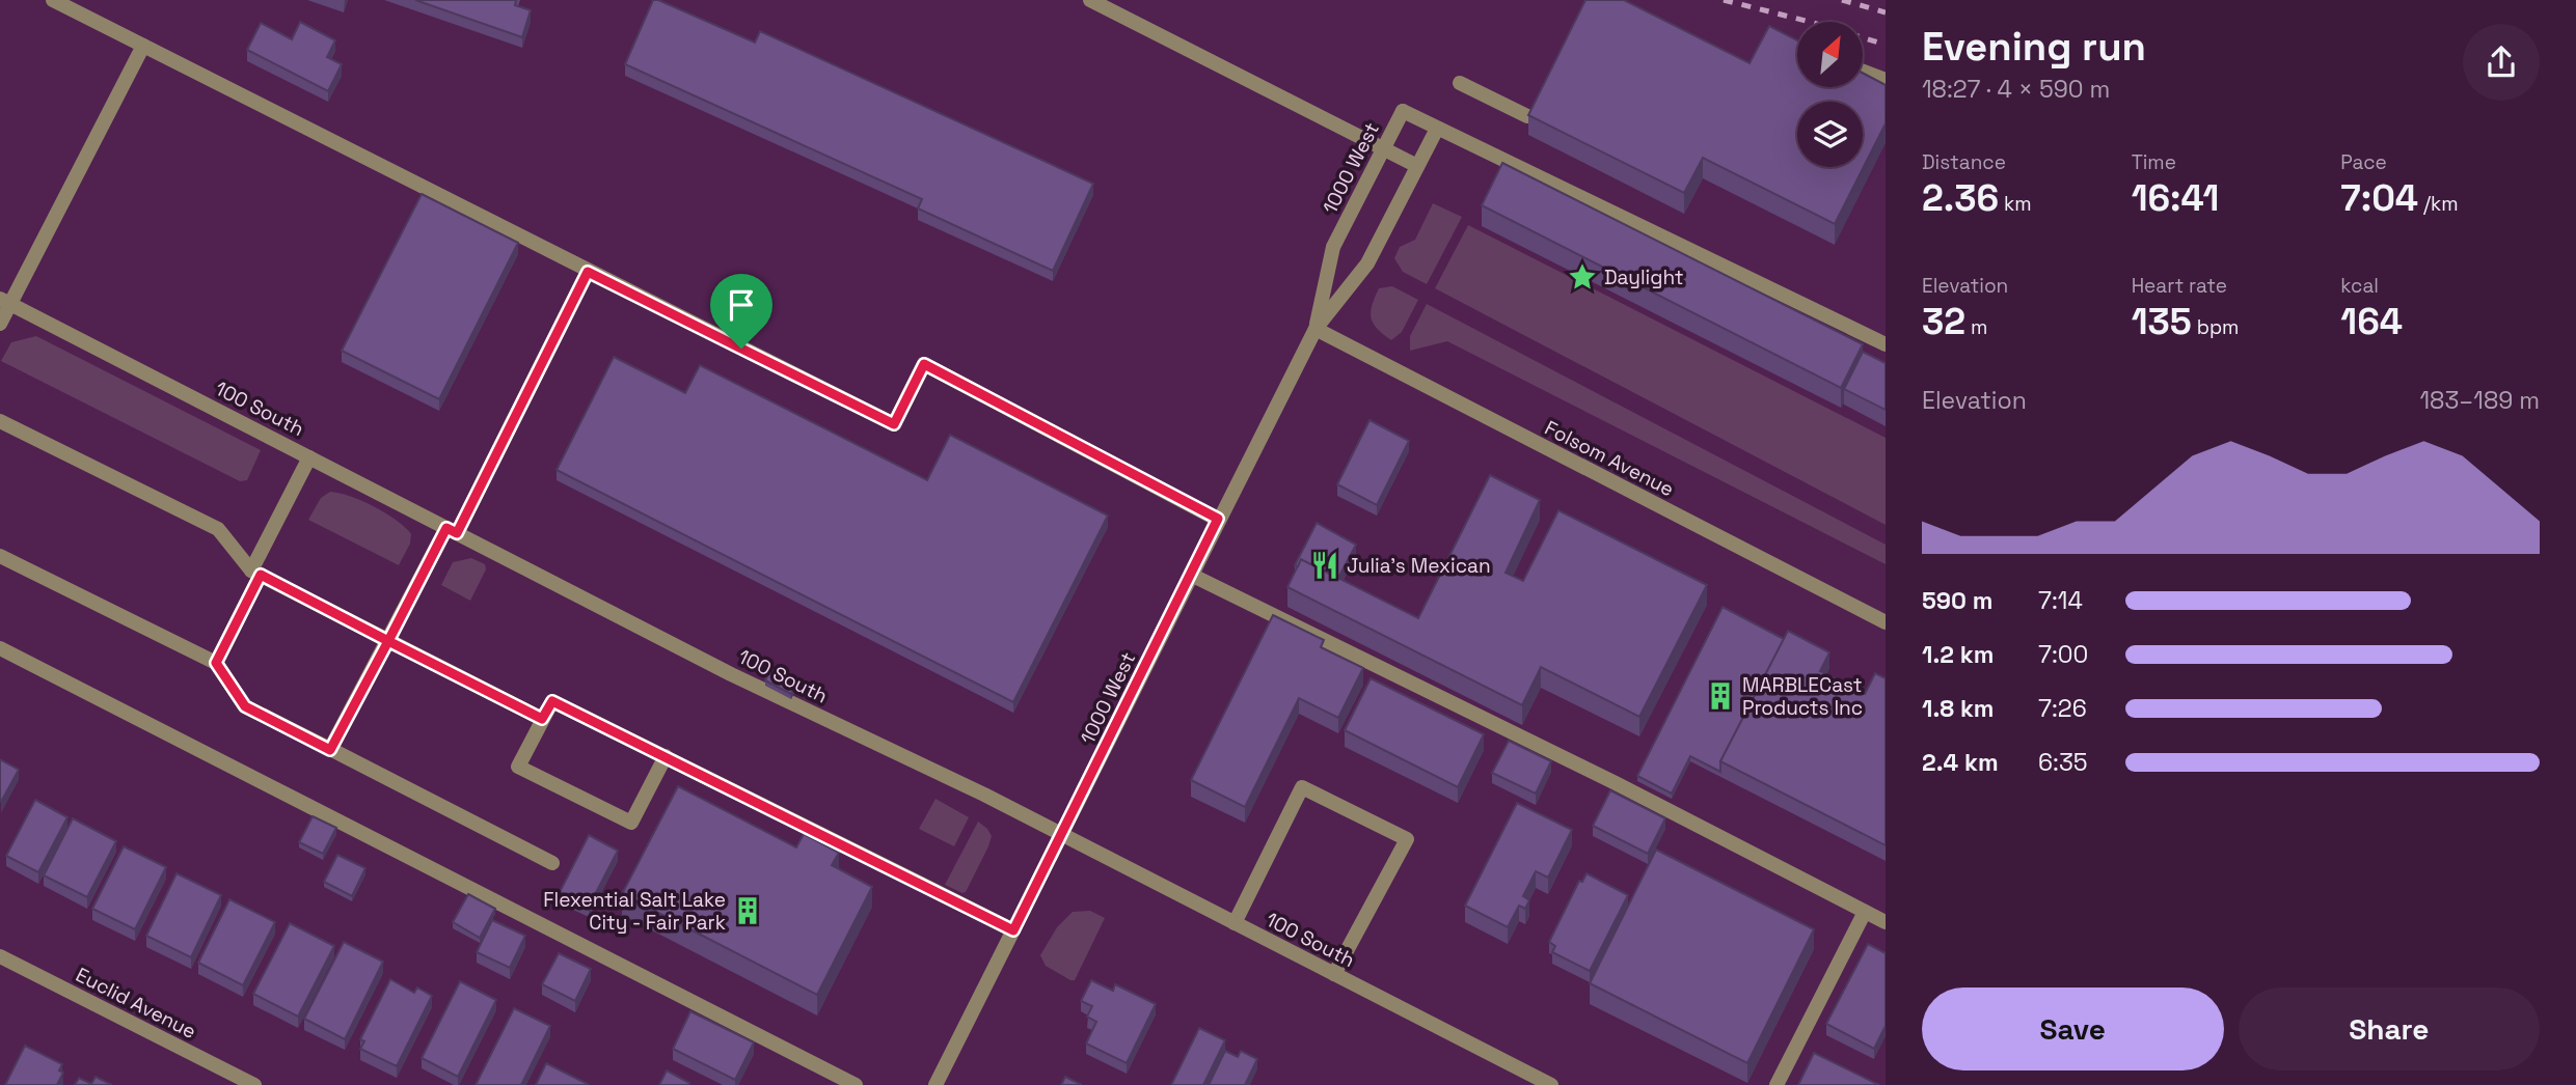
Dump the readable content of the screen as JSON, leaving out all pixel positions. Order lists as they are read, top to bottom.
{
  "streets": {
    "street": [
      "1000 West",
      "100 South",
      "Folsom Avenue",
      "Euclid Avenue"
    ]
  },
  "crossings": [
    ["1000 West", "100 South"],
    ["1000 West", "Folsom Avenue"]
  ],
  "places": {
    "place": ["Daylight"],
    "restaurant": ["Julia's Mexican"],
    "building": ["MARBLECast Products Inc", "Flexential Salt Lake City - Fair Park"]
  },
  "north": "top right",
  "page": {
    "heading": ["Evening run", "18:27 · 4 × 590 m"],
    "stats": [
      ["Distance", "2.36 km"],
      ["Time", "16:41"],
      ["Pace", "7:04 /km"],
      ["Elevation", "32 m"],
      ["Heart rate", "135 bpm"],
      ["kcal", "164"]
    ],
    "chart": ["Elevation", "183–189 m"],
    "list": [
      {
        "name": "590 m",
        "note": "7:14"
      },
      {
        "name": "1.2 km",
        "note": "7:00"
      },
      {
        "name": "1.8 km",
        "note": "7:26"
      },
      {
        "name": "2.4 km",
        "note": "6:35"
      }
    ],
    "buttons": ["Save", "Share"]
  }
}
